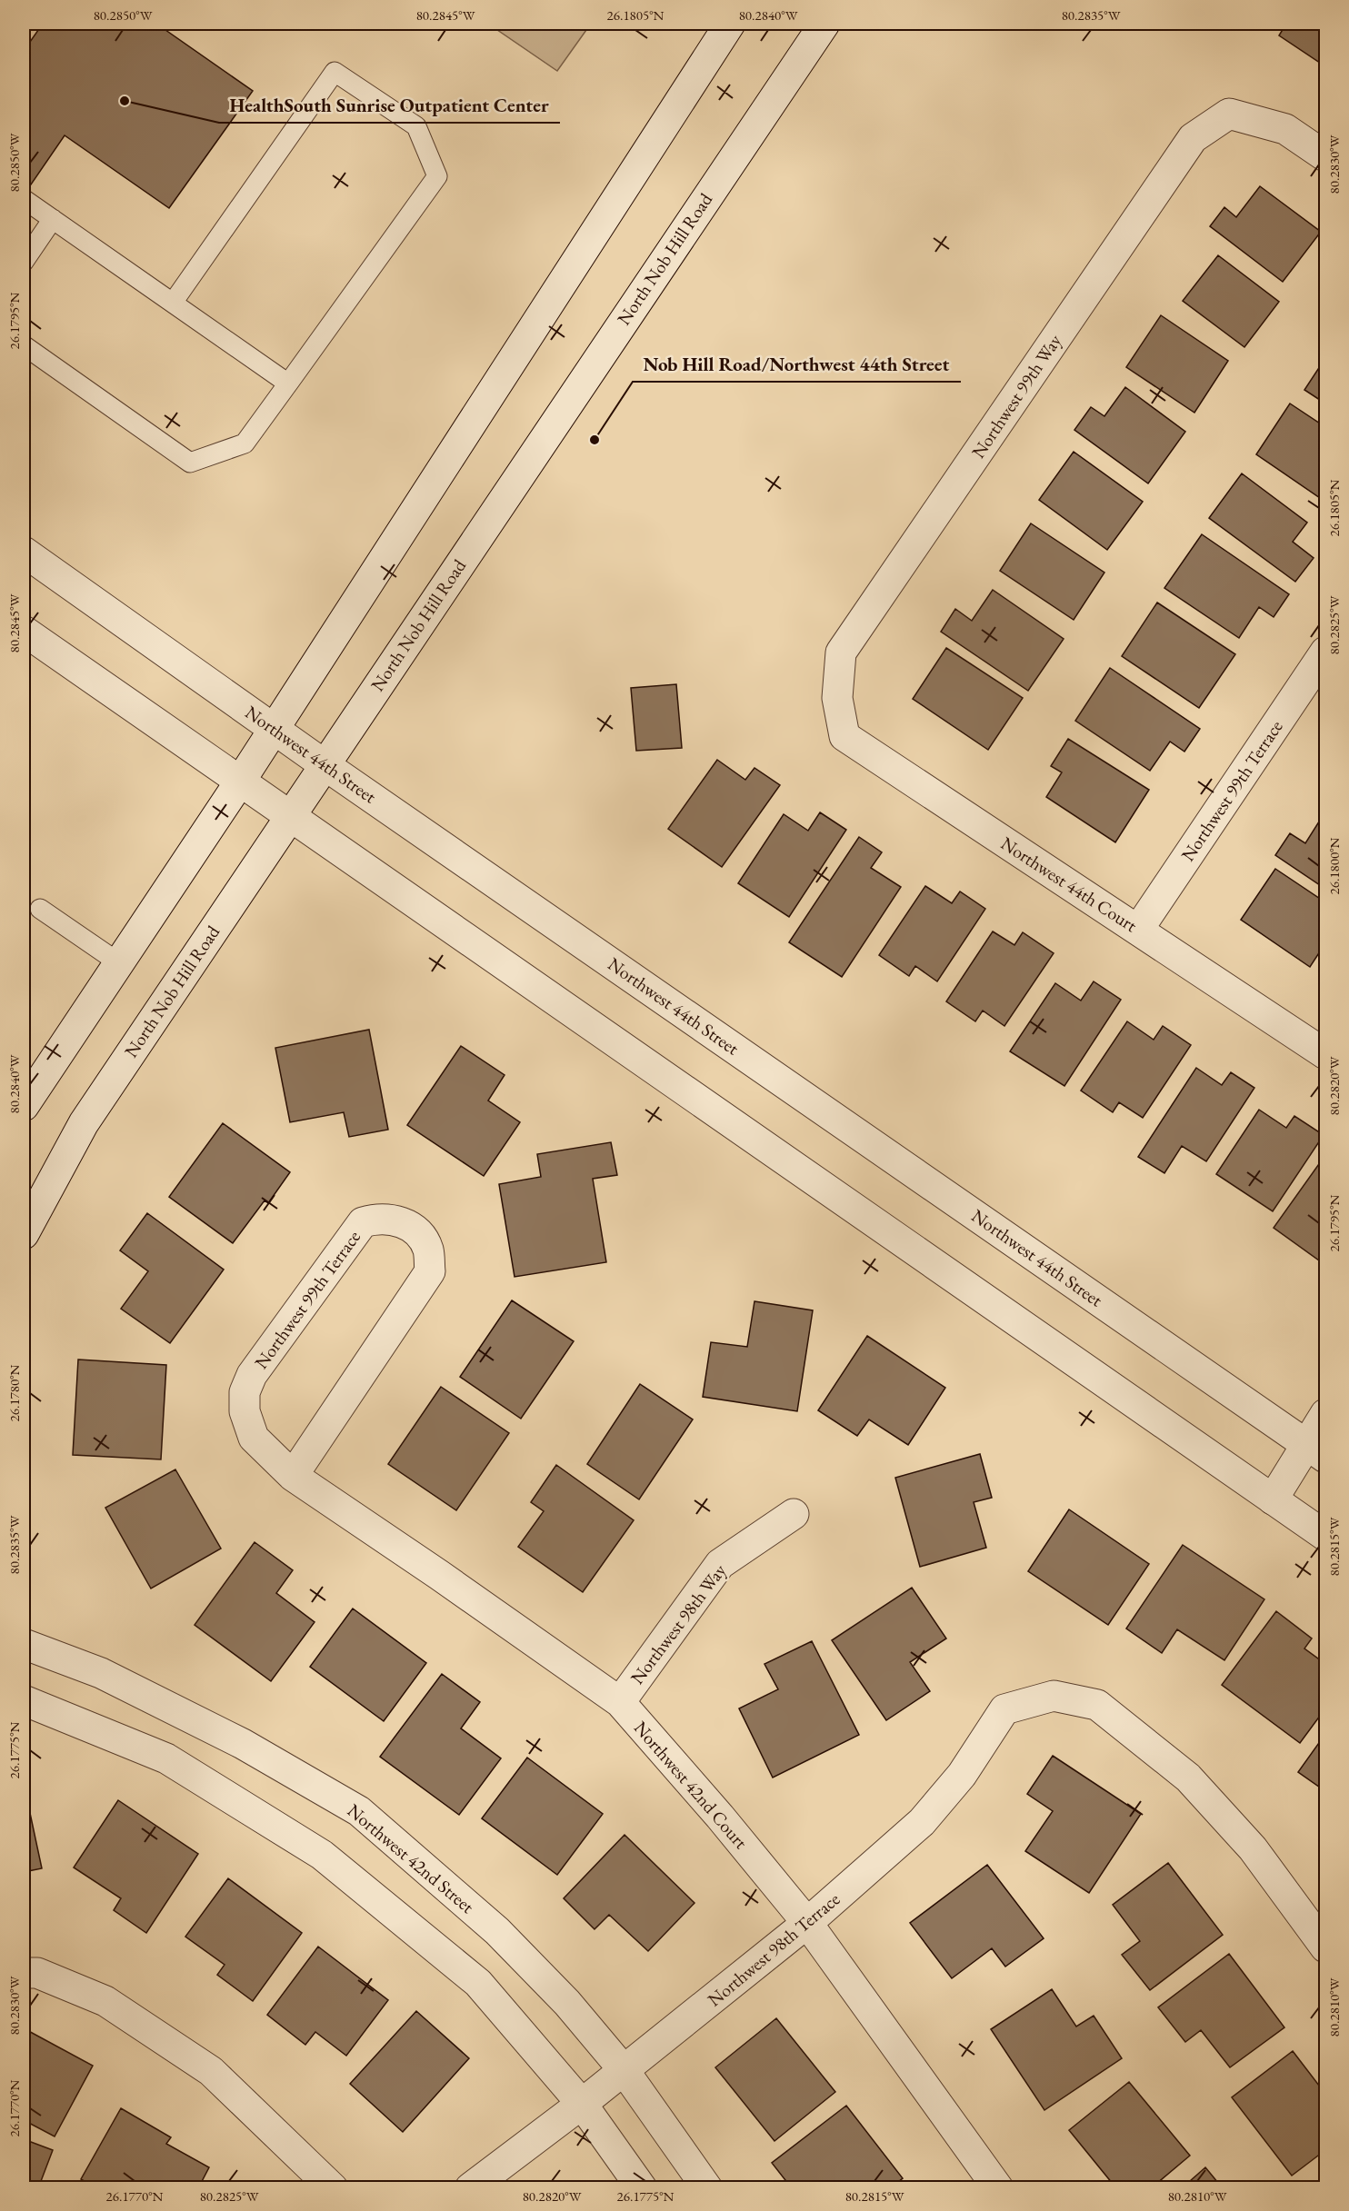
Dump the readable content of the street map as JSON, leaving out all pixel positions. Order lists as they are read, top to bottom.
{
  "streets": {
    "street": [
      "North Nob Hill Road",
      "Northwest 99th Way",
      "Northwest 44th Street",
      "Northwest 99th Terrace",
      "Northwest 44th Court",
      "Northwest 98th Way",
      "Northwest 42nd Court",
      "Northwest 42nd Street",
      "Northwest 98th Terrace"
    ]
  },
  "crossings": [
    ["North Nob Hill Road", "Northwest 44th Street"],
    ["Northwest 99th Way", "Northwest 44th Court"],
    ["Northwest 99th Terrace", "Northwest 44th Court"],
    ["Northwest 99th Terrace", "Northwest 42nd Court"],
    ["Northwest 98th Way", "Northwest 42nd Court"],
    ["Northwest 42nd Court", "Northwest 98th Terrace"],
    ["Northwest 42nd Street", "Northwest 98th Terrace"]
  ],
  "places": ["HealthSouth Sunrise Outpatient Center", "Nob Hill Road/Northwest 44th Street"],
  "coordinates": [
    "80.2850°W",
    "80.2845°W",
    "26.1805°N",
    "80.2840°W",
    "80.2835°W",
    "80.2830°W",
    "26.1795°N",
    "80.2825°W",
    "26.1800°N",
    "80.2820°W",
    "26.1780°N",
    "80.2815°W",
    "26.1775°N",
    "80.2810°W",
    "26.1770°N"
  ]
}
